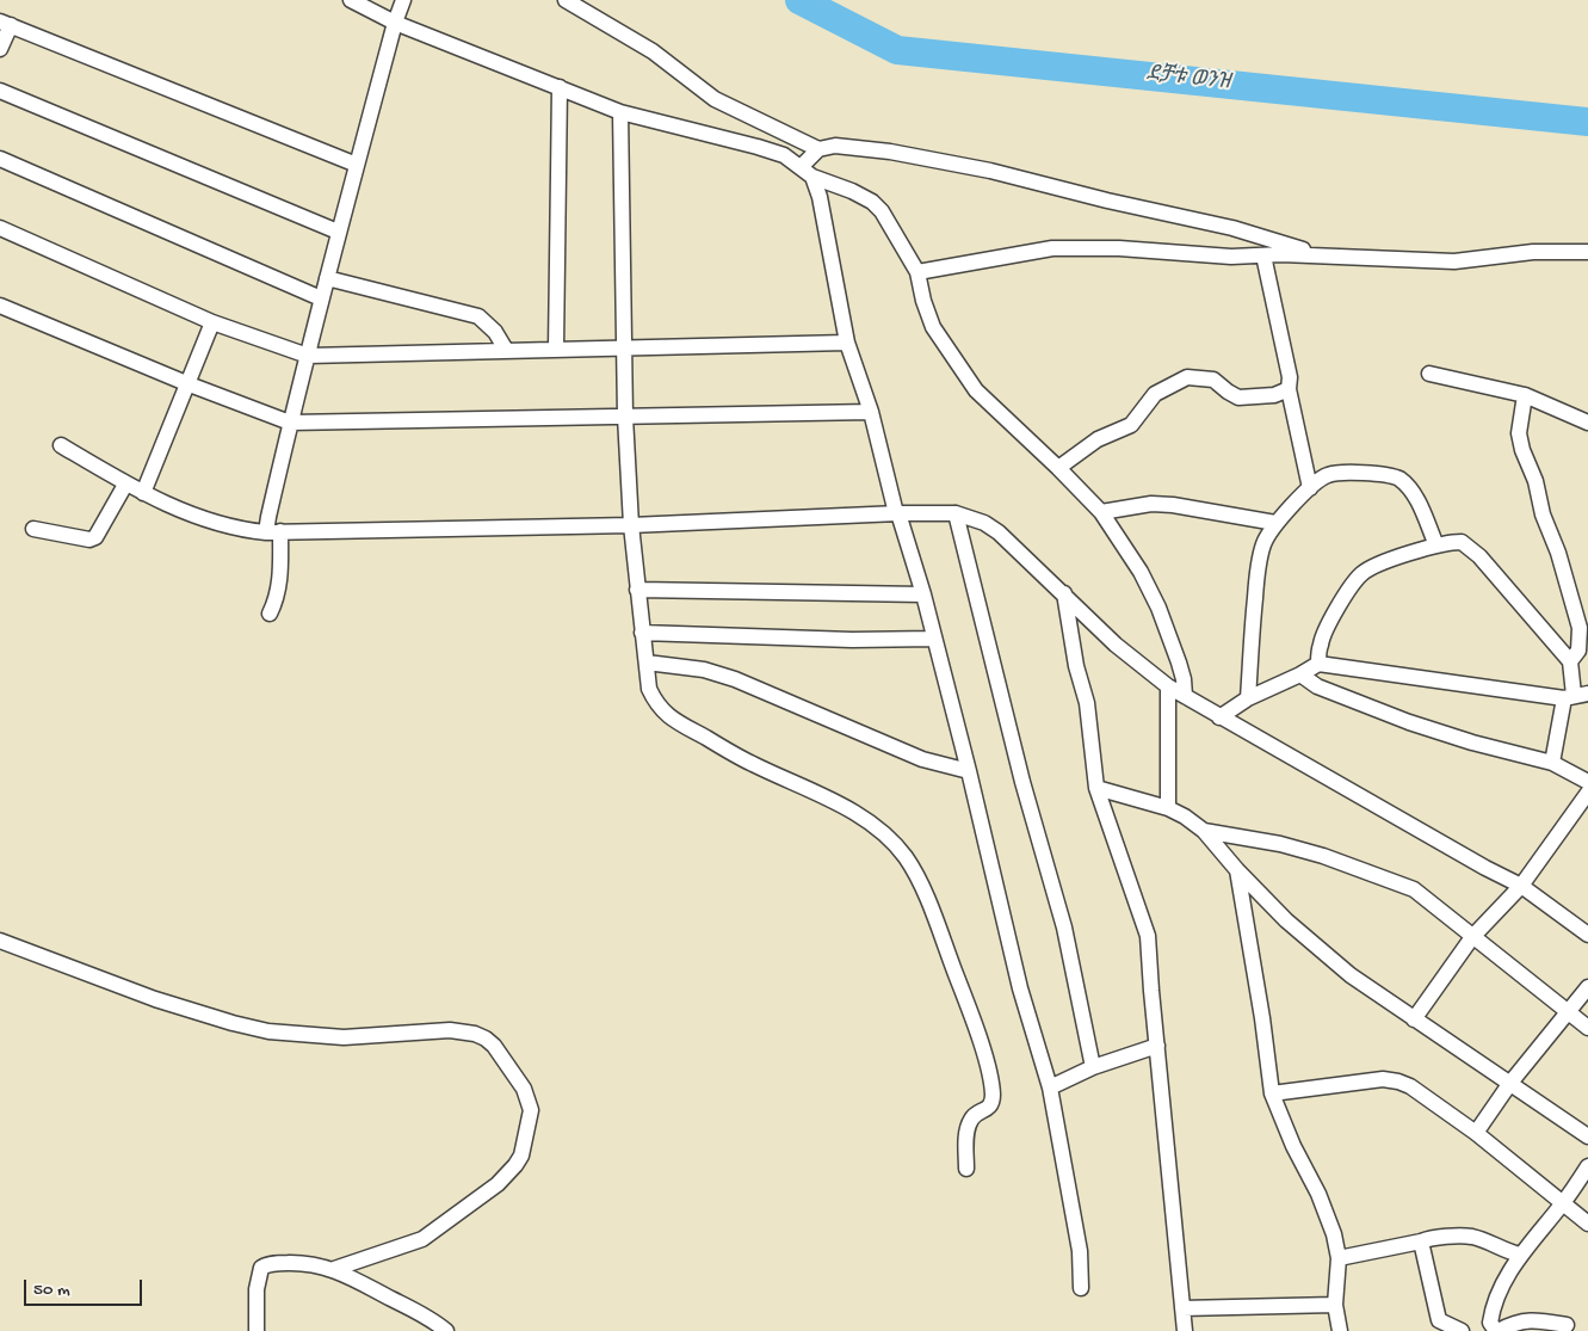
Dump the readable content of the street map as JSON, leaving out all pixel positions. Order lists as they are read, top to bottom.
{
  "water": ["ደቻቱ ወንዝ"],
  "scale_bar": "50 m"
}
